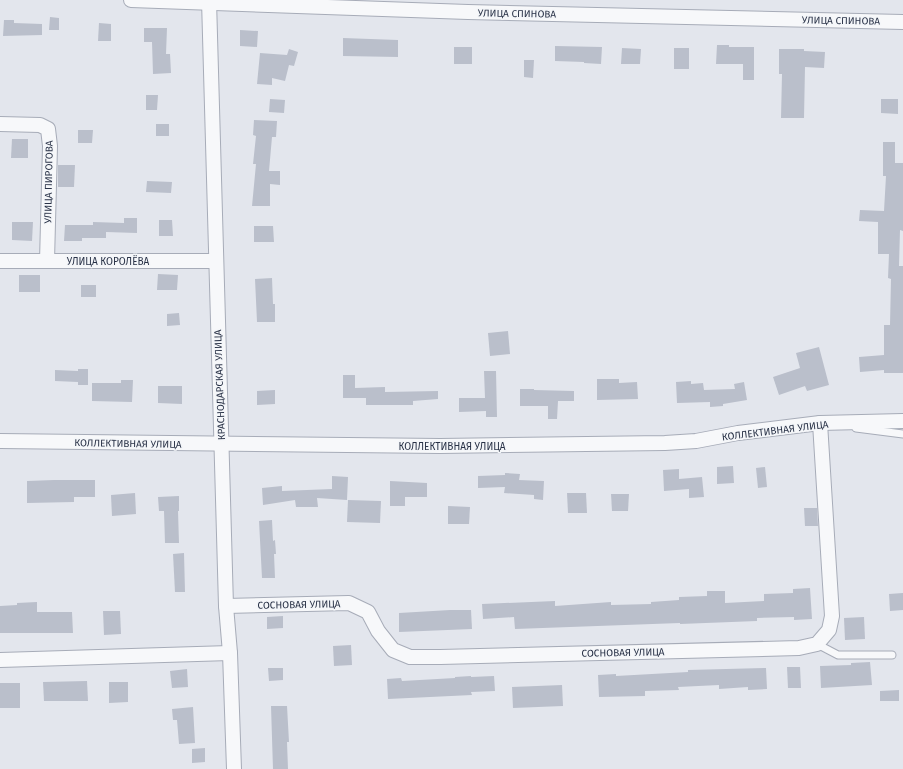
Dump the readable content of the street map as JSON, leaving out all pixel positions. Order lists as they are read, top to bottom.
{
  "streets": {
    "street": [
      "УЛИЦА СПИНОВА",
      "УЛИЦА ПИРОГОВА",
      "УЛИЦА КОРОЛЁВА",
      "КРАСНОДАРСКАЯ УЛИЦА",
      "КОЛЛЕКТИВНАЯ УЛИЦА",
      "СОСНОВАЯ УЛИЦА"
    ]
  },
  "crossings": [
    ["УЛИЦА СПИНОВА", "КРАСНОДАРСКАЯ УЛИЦА"],
    ["УЛИЦА ПИРОГОВА", "УЛИЦА КОРОЛЁВА"],
    ["УЛИЦА КОРОЛЁВА", "КРАСНОДАРСКАЯ УЛИЦА"],
    ["КРАСНОДАРСКАЯ УЛИЦА", "КОЛЛЕКТИВНАЯ УЛИЦА"],
    ["КРАСНОДАРСКАЯ УЛИЦА", "СОСНОВАЯ УЛИЦА"]
  ]
}
